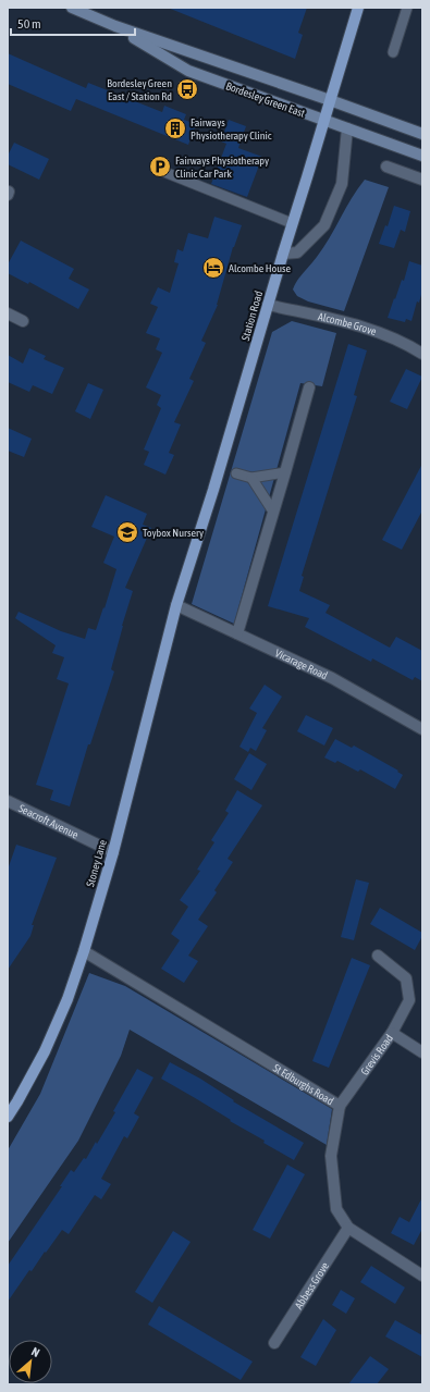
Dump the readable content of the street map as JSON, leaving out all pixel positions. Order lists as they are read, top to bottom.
{
  "streets": {
    "main road": ["Bordesley Green East", "Station Road", "Stoney Lane"],
    "street": [
      "Alcombe Grove",
      "Vicarage Road",
      "Seacroft Avenue",
      "Grevis Road",
      "St Edburghs Road",
      "Abbess Grove"
    ]
  },
  "crossings": [
    ["Bordesley Green East", "Station Road"],
    ["Station Road", "Alcombe Grove"],
    ["Station Road", "Vicarage Road"],
    ["Station Road", "Stoney Lane"],
    ["Vicarage Road", "Stoney Lane"],
    ["Seacroft Avenue", "Stoney Lane"],
    ["Stoney Lane", "St Edburghs Road"],
    ["Grevis Road", "St Edburghs Road"],
    ["St Edburghs Road", "Abbess Grove"]
  ],
  "places": {
    "bus stop": ["Bordesley Green East / Station Rd"],
    "building": ["Fairways Physiotherapy Clinic"],
    "parking": ["Fairways Physiotherapy Clinic Car Park"],
    "hotel": ["Alcombe House"],
    "school or university": ["Toybox Nursery"]
  },
  "scale_bar": "50 m",
  "north": "top right"
}
